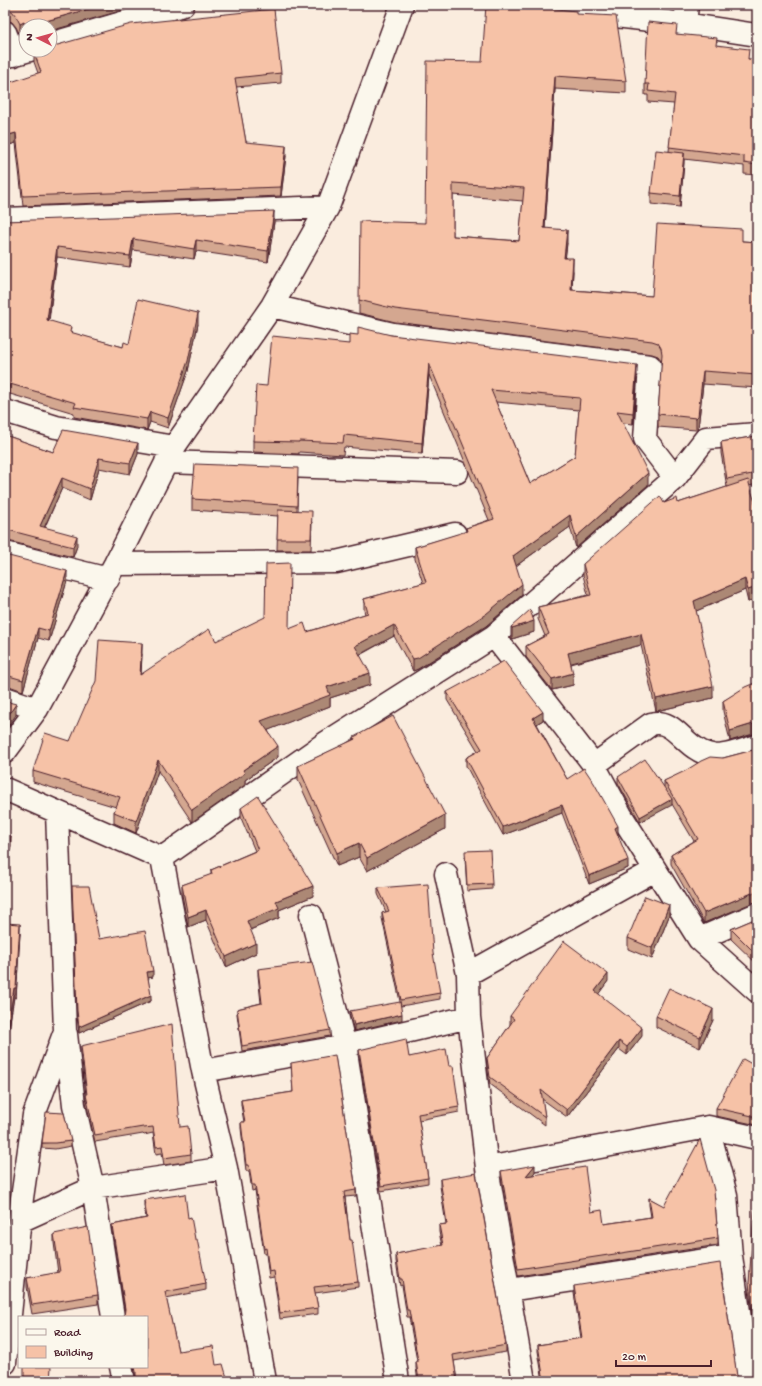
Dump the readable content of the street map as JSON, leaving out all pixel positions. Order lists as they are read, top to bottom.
{
  "legend": ["Road", "Building"],
  "scale_bar": "20 m",
  "north": "left"
}
